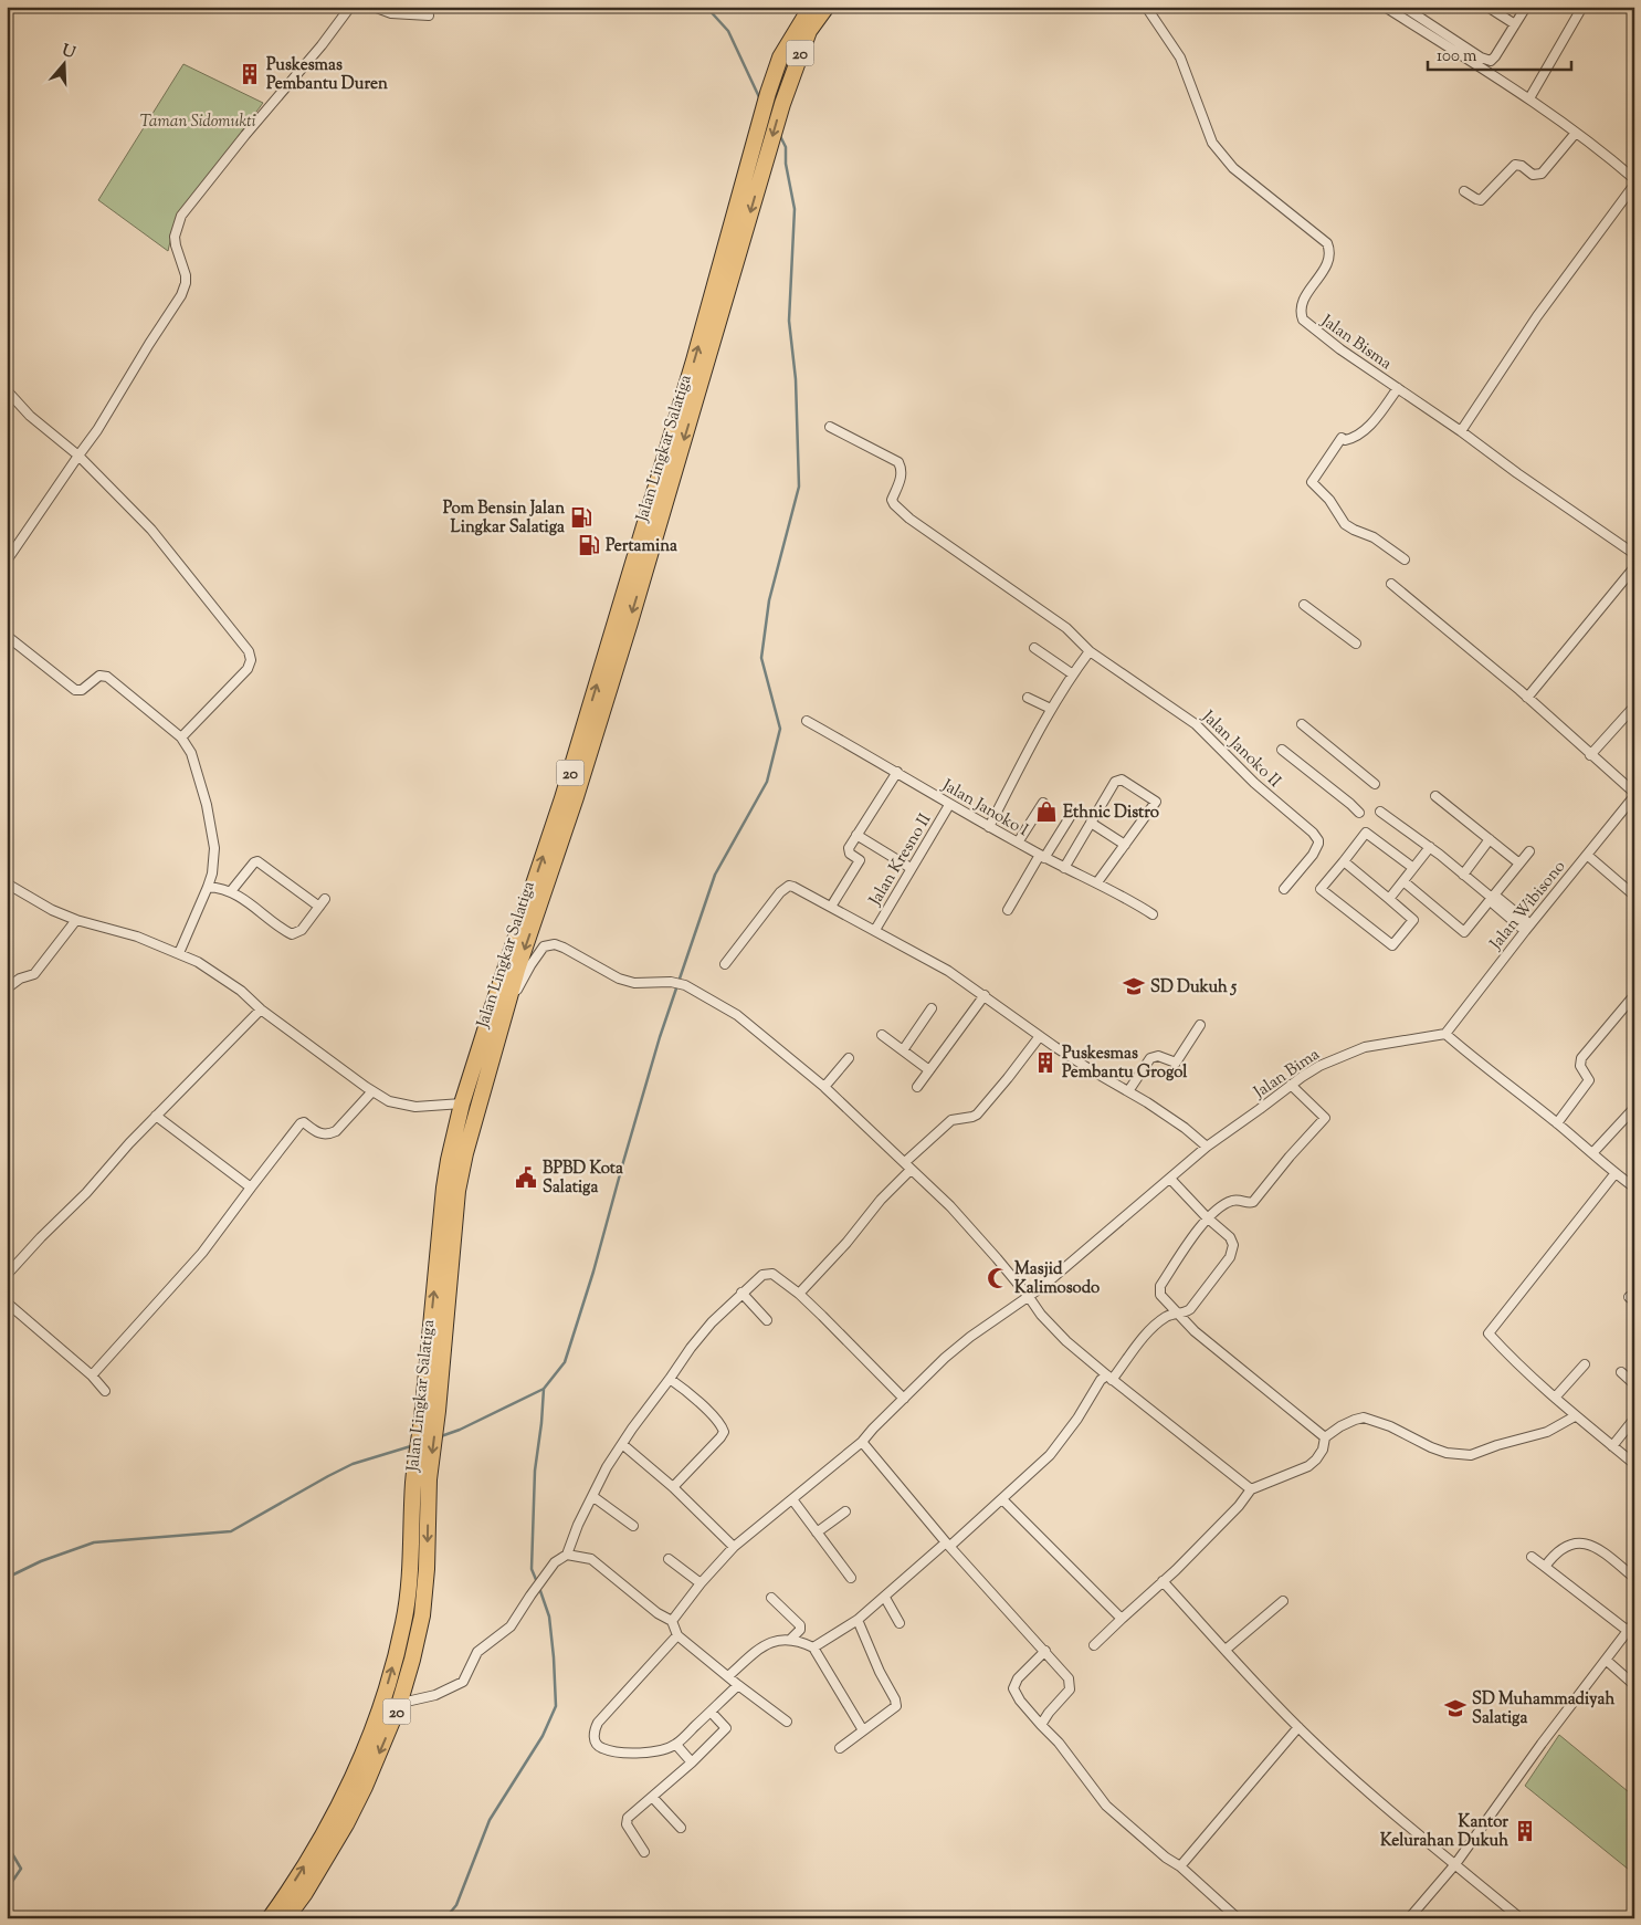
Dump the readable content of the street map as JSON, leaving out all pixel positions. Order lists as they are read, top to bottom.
{
  "streets": {
    "highway": ["20", "Jalan Lingkar Salatiga"],
    "street": [
      "Jalan Bisma",
      "Jalan Janoko II",
      "Jalan Janoko I",
      "Jalan Kresno II",
      "Jalan Wibisono",
      "Jalan Bima"
    ]
  },
  "crossings": [
    ["Jalan Janoko I", "Jalan Kresno II"],
    ["Jalan Wibisono", "Jalan Bima"]
  ],
  "parks": ["Taman Sidomukti"],
  "places": {
    "building": ["Puskesmas Pembantu Duren", "Puskesmas Pembantu Grogol", "Kantor Kelurahan Dukuh"],
    "fuel station": ["Pom Bensin Jalan Lingkar Salatiga", "Pertamina"],
    "shop": ["Ethnic Distro"],
    "school or university": ["SD Dukuh 5", "SD Muhammadiyah Salatiga"],
    "public building": ["BPBD Kota Salatiga"],
    "mosque": ["Masjid Kalimosodo"]
  },
  "scale_bar": "100 m",
  "north": "top"
}
